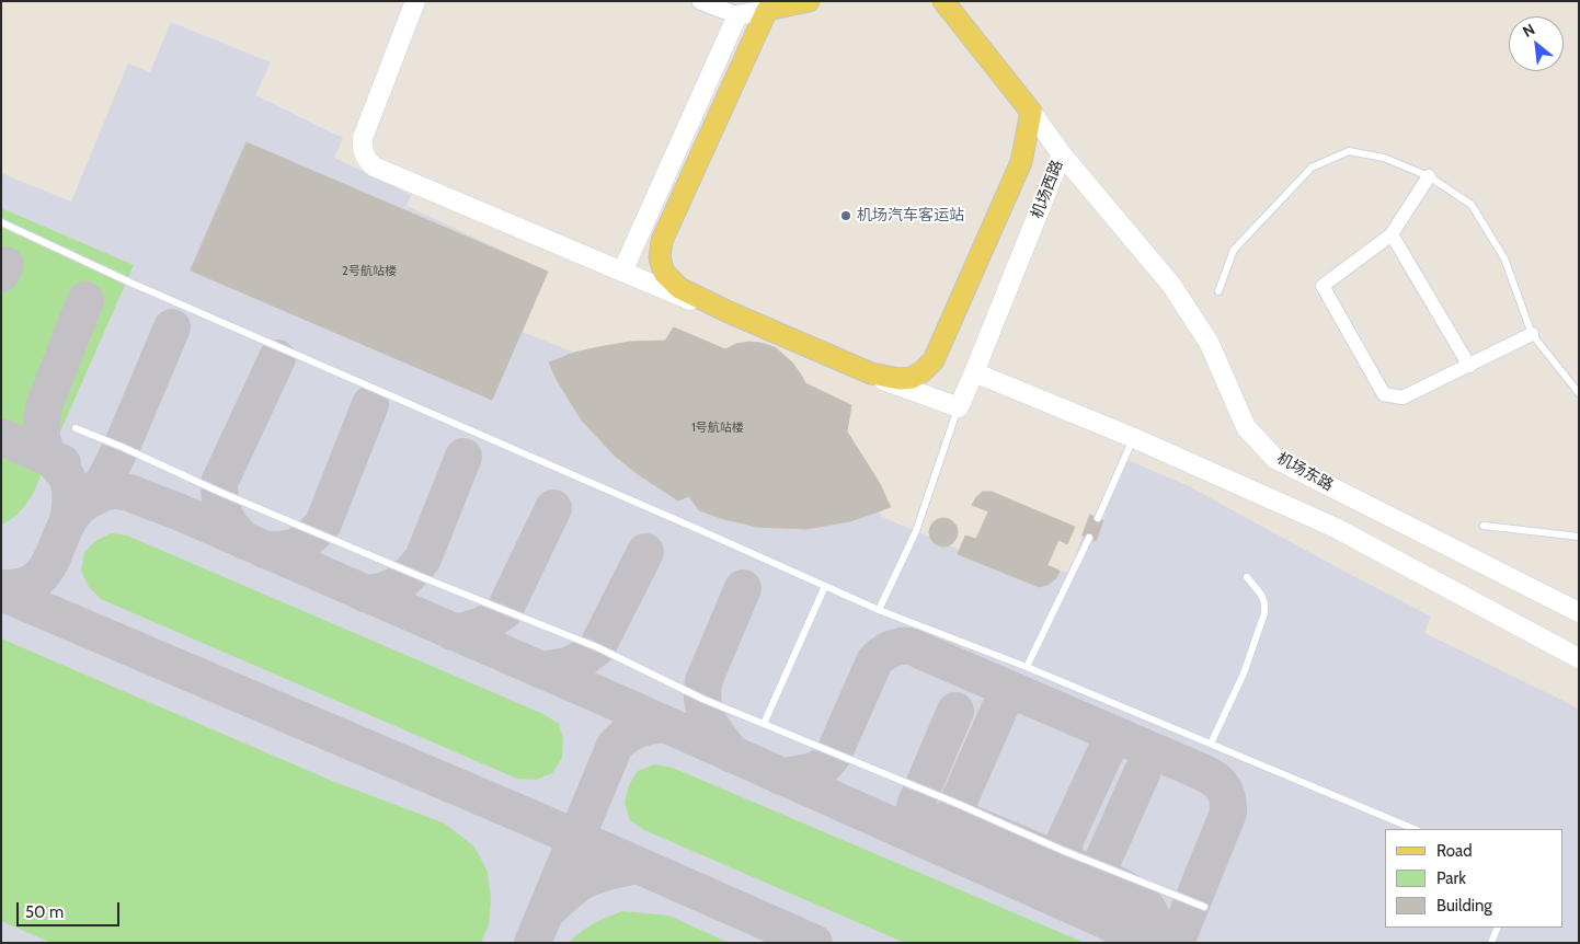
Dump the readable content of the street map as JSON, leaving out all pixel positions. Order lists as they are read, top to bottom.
{
  "streets": {
    "main road": ["机场西路", "机场东路"]
  },
  "crossings": [
    ["机场西路", "机场东路"]
  ],
  "places": ["机场汽车客运站"],
  "house_numbers": ["2号航站楼", "1号航站楼"],
  "legend": ["Road", "Park", "Building"],
  "scale_bar": "50 m",
  "north": "top left"
}
